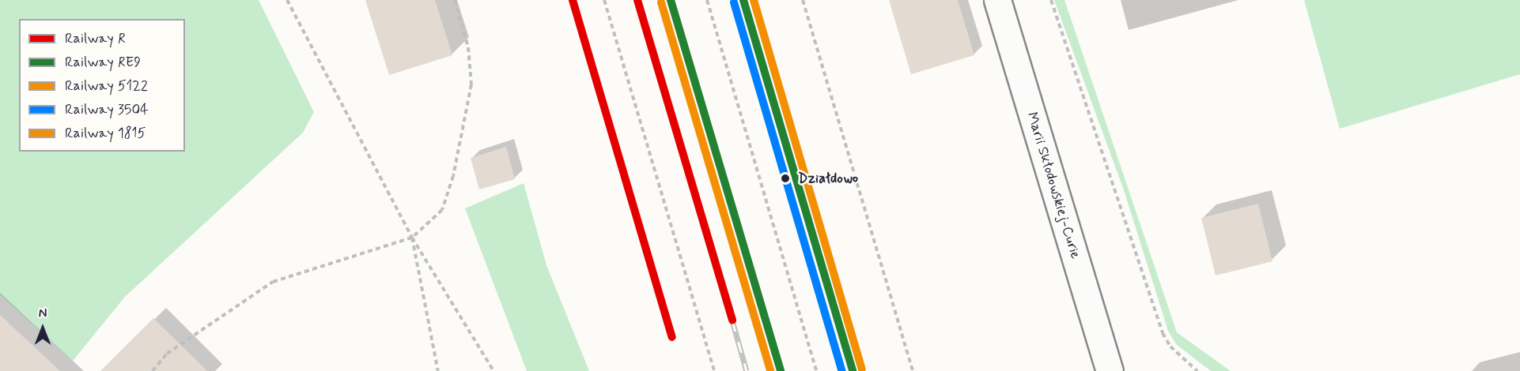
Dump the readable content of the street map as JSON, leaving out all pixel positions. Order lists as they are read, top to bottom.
{
  "streets": {
    "street": ["Marii Skłodowskiej-Curie"]
  },
  "places": ["Działdowo"],
  "lines": [
    "rail line R",
    "rail line RE9",
    "rail line 1815",
    "rail line 5122",
    "rail line 3504"
  ],
  "legend": [
    "Railway R",
    "Railway RE9",
    "Railway 5122",
    "Railway 3504",
    "Railway 1815"
  ],
  "north": "top"
}
